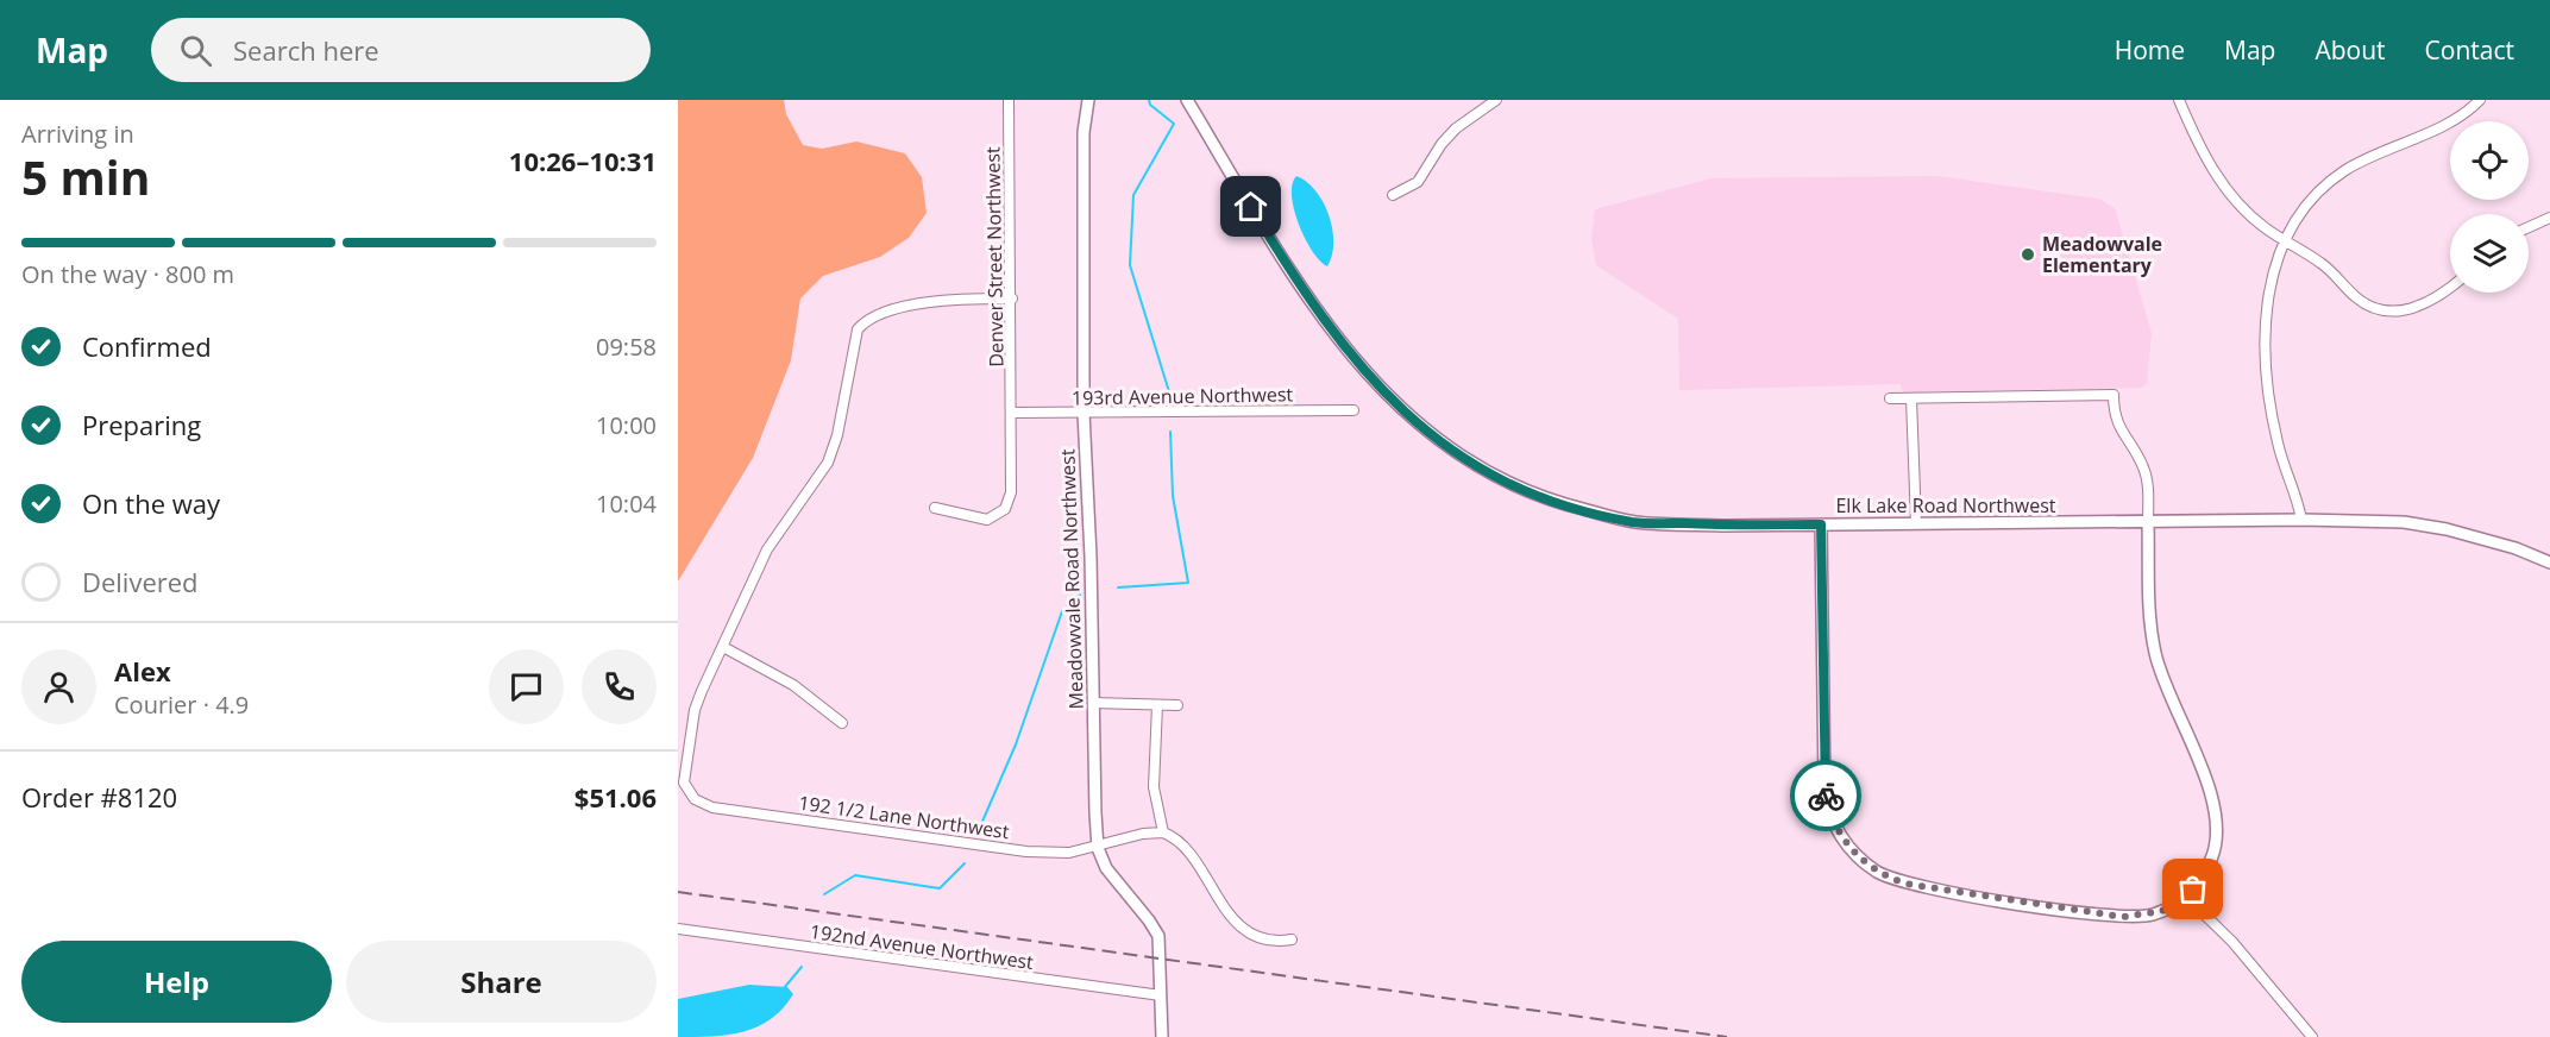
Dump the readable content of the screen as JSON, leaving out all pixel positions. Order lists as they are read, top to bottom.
{
  "streets": {
    "street": [
      "Denver Street Northwest",
      "193rd Avenue Northwest",
      "Elk Lake Road Northwest",
      "Meadowvale Road Northwest",
      "192 1/2 Lane Northwest",
      "192nd Avenue Northwest"
    ]
  },
  "crossings": [
    ["Denver Street Northwest", "193rd Avenue Northwest"],
    ["Denver Street Northwest", "192 1/2 Lane Northwest"],
    ["193rd Avenue Northwest", "Meadowvale Road Northwest"],
    ["Meadowvale Road Northwest", "192 1/2 Lane Northwest"],
    ["Meadowvale Road Northwest", "192nd Avenue Northwest"]
  ],
  "places": ["Meadowvale Elementary"],
  "page": {
    "header": "Map",
    "search": "Search here",
    "nav": [
      "Home",
      "Map",
      "About",
      "Contact"
    ],
    "heading": ["5 min", "Arriving in", "10:26–10:31"],
    "panel": [
      "Alex",
      "Courier · 4.9",
      "Order #8120",
      "$51.06"
    ],
    "bar": "On the way · 800 m",
    "list": [
      ["Confirmed", "09:58"],
      ["Preparing", "10:00"],
      ["On the way", "10:04"],
      "Delivered"
    ],
    "buttons": ["Help", "Share"]
  }
}
